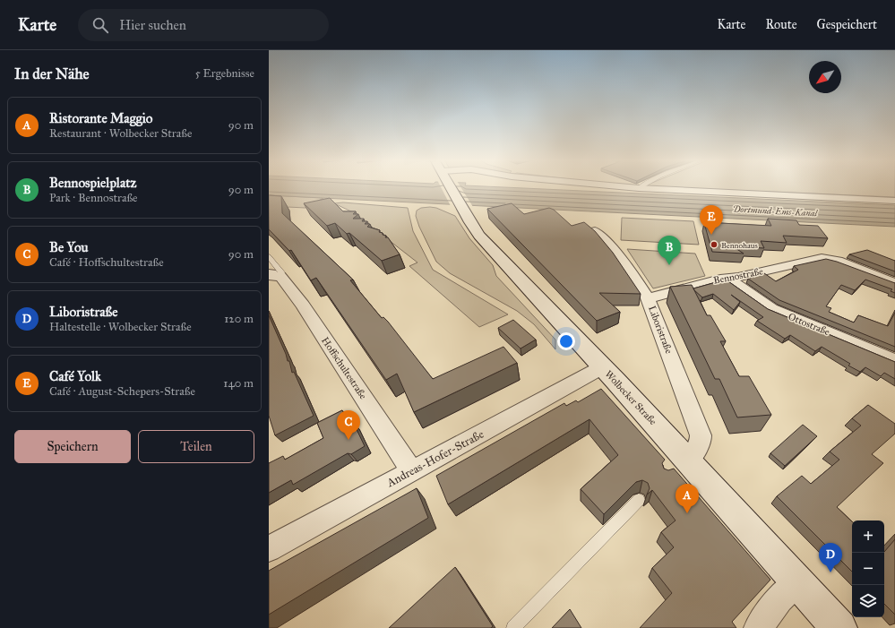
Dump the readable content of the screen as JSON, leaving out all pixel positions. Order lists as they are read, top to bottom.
{
  "streets": {
    "main road": ["Wolbecker Straße"],
    "street": [
      "Bennostraße",
      "Ottostraße",
      "Liboristraße",
      "Hoffschultestraße",
      "Andreas-Hofer-Straße"
    ]
  },
  "crossings": [
    ["Bennostraße", "Ottostraße"],
    ["Bennostraße", "Liboristraße"],
    ["Liboristraße", "Wolbecker Straße"],
    ["Hoffschultestraße", "Andreas-Hofer-Straße"],
    ["Wolbecker Straße", "Andreas-Hofer-Straße"]
  ],
  "water": ["Dortmund-Ems-Kanal"],
  "places": ["Bennohaus"],
  "north": "bottom left",
  "page": {
    "header": "Karte",
    "search": "Hier suchen",
    "nav": ["Karte", "Route", "Gespeichert"],
    "heading": ["In der Nähe", "5 Ergebnisse"],
    "list": [
      {
        "mark": "A",
        "name": "Ristorante Maggio",
        "note": "Restaurant · Wolbecker Straße",
        "value": "90 m"
      },
      {
        "mark": "B",
        "name": "Bennospielplatz",
        "note": "Park · Bennostraße",
        "value": "90 m"
      },
      {
        "mark": "C",
        "name": "Be You",
        "note": "Café · Hoffschultestraße",
        "value": "90 m"
      },
      {
        "mark": "D",
        "name": "Liboristraße",
        "note": "Haltestelle · Wolbecker Straße",
        "value": "120 m"
      },
      {
        "mark": "E",
        "name": "Café Yolk",
        "note": "Café · August-Schepers-Straße",
        "value": "140 m"
      }
    ],
    "pins": [
      "E",
      "B",
      "C",
      "A",
      "D"
    ],
    "buttons": ["Speichern", "Teilen"],
    "map_buttons": ["+", "−"]
  }
}
